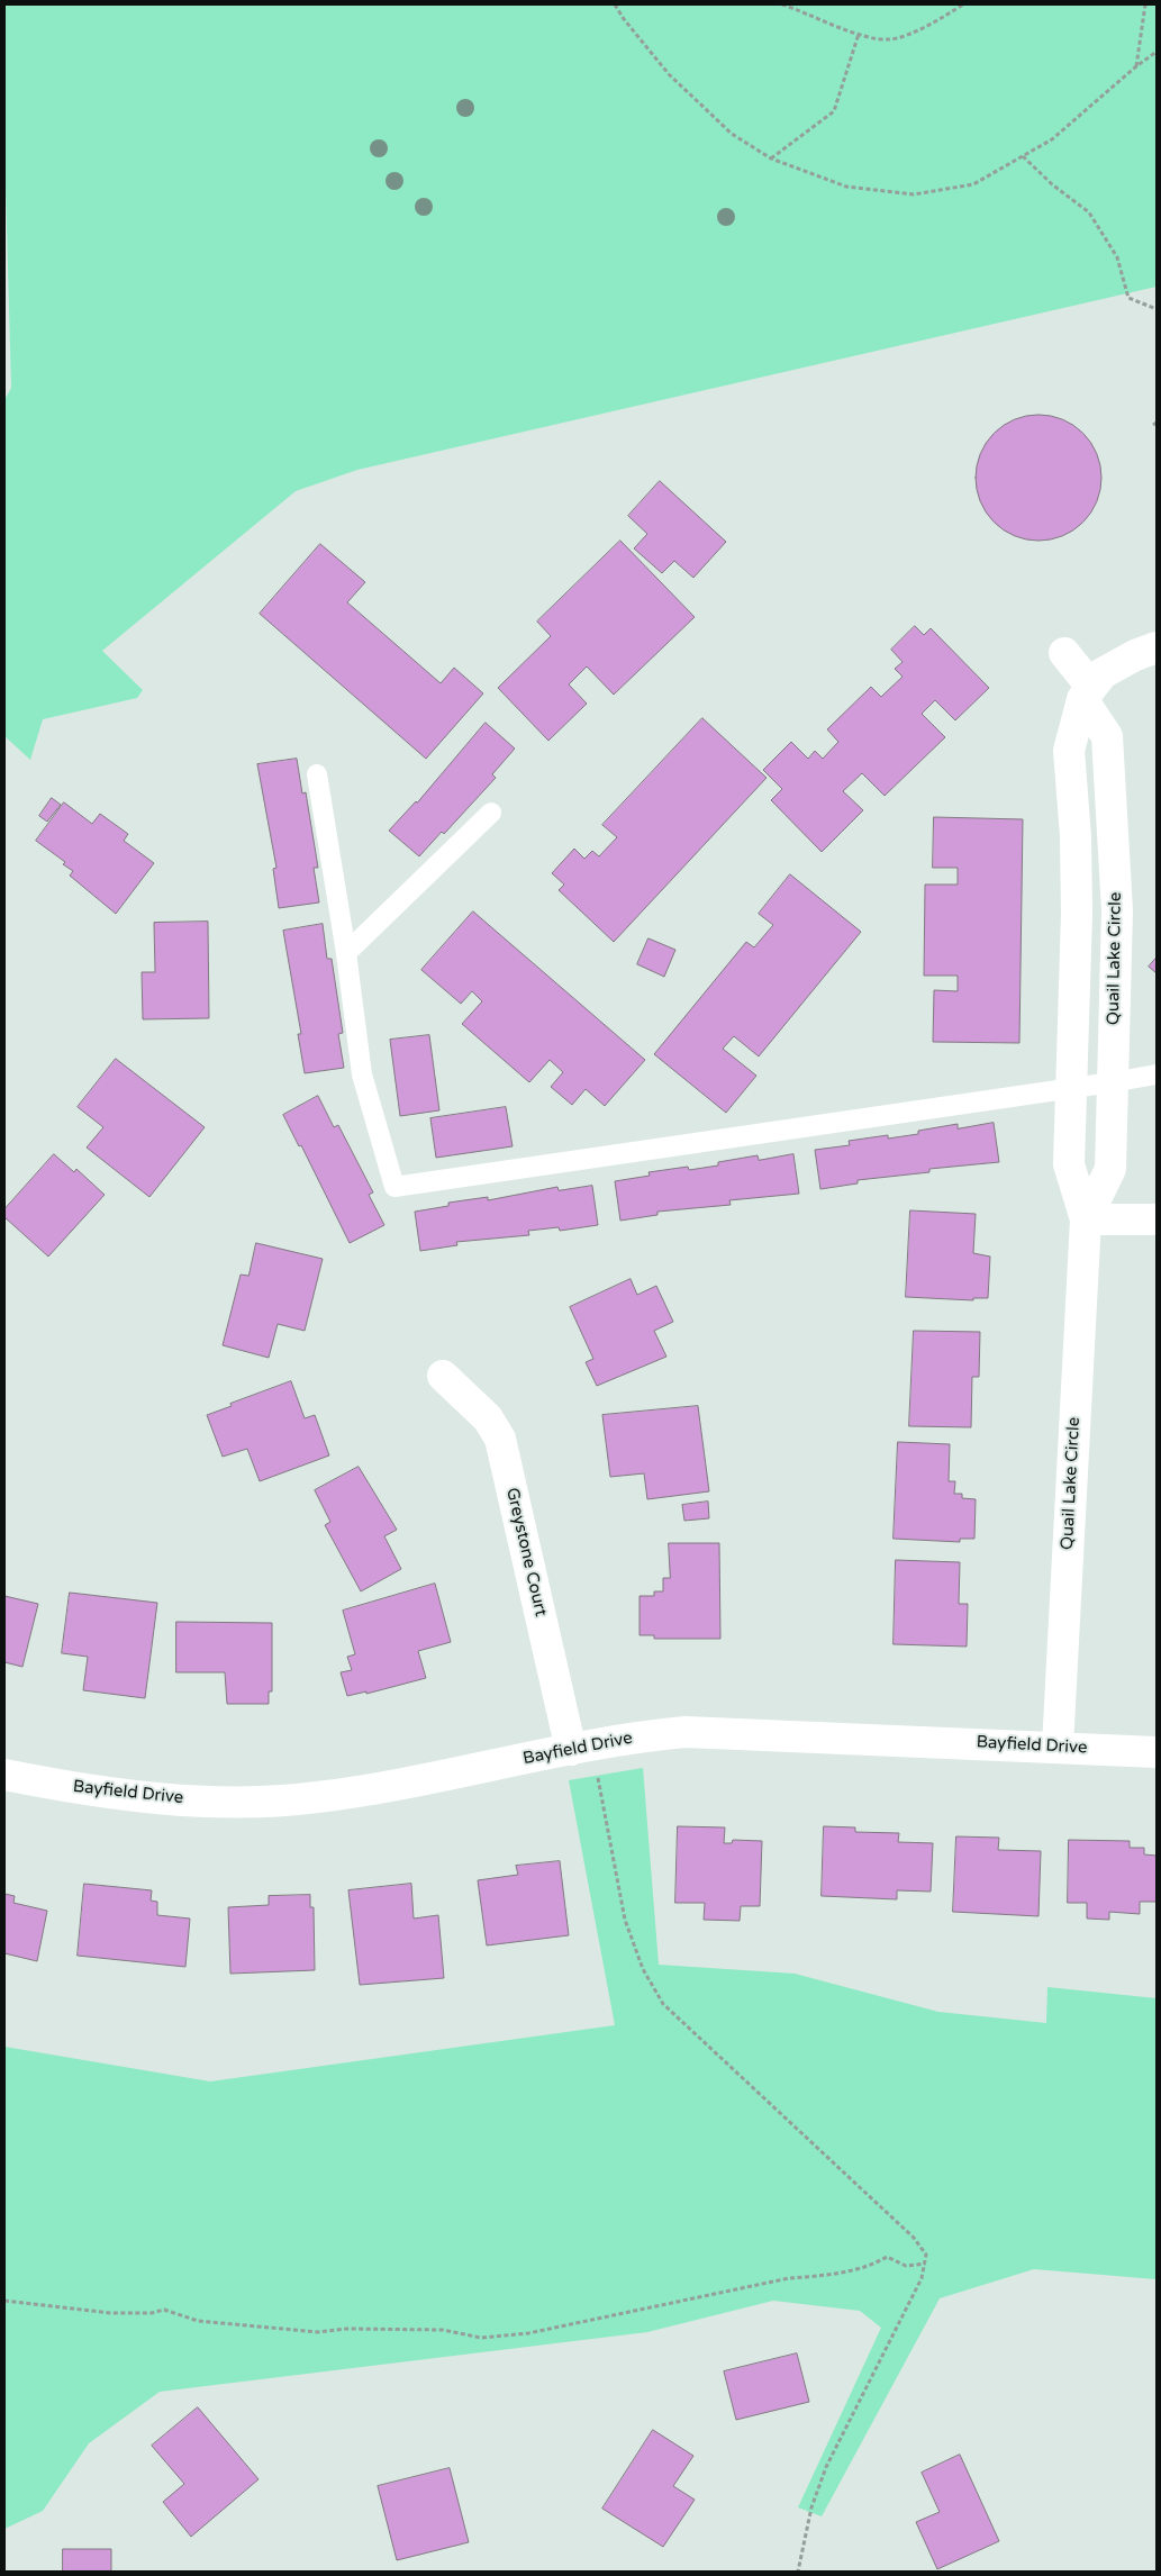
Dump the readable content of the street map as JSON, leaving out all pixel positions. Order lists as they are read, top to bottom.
{
  "streets": {
    "street": ["Quail Lake Circle", "Greystone Court", "Bayfield Drive"]
  },
  "crossings": [
    ["Quail Lake Circle", "Bayfield Drive"],
    ["Greystone Court", "Bayfield Drive"]
  ]
}
